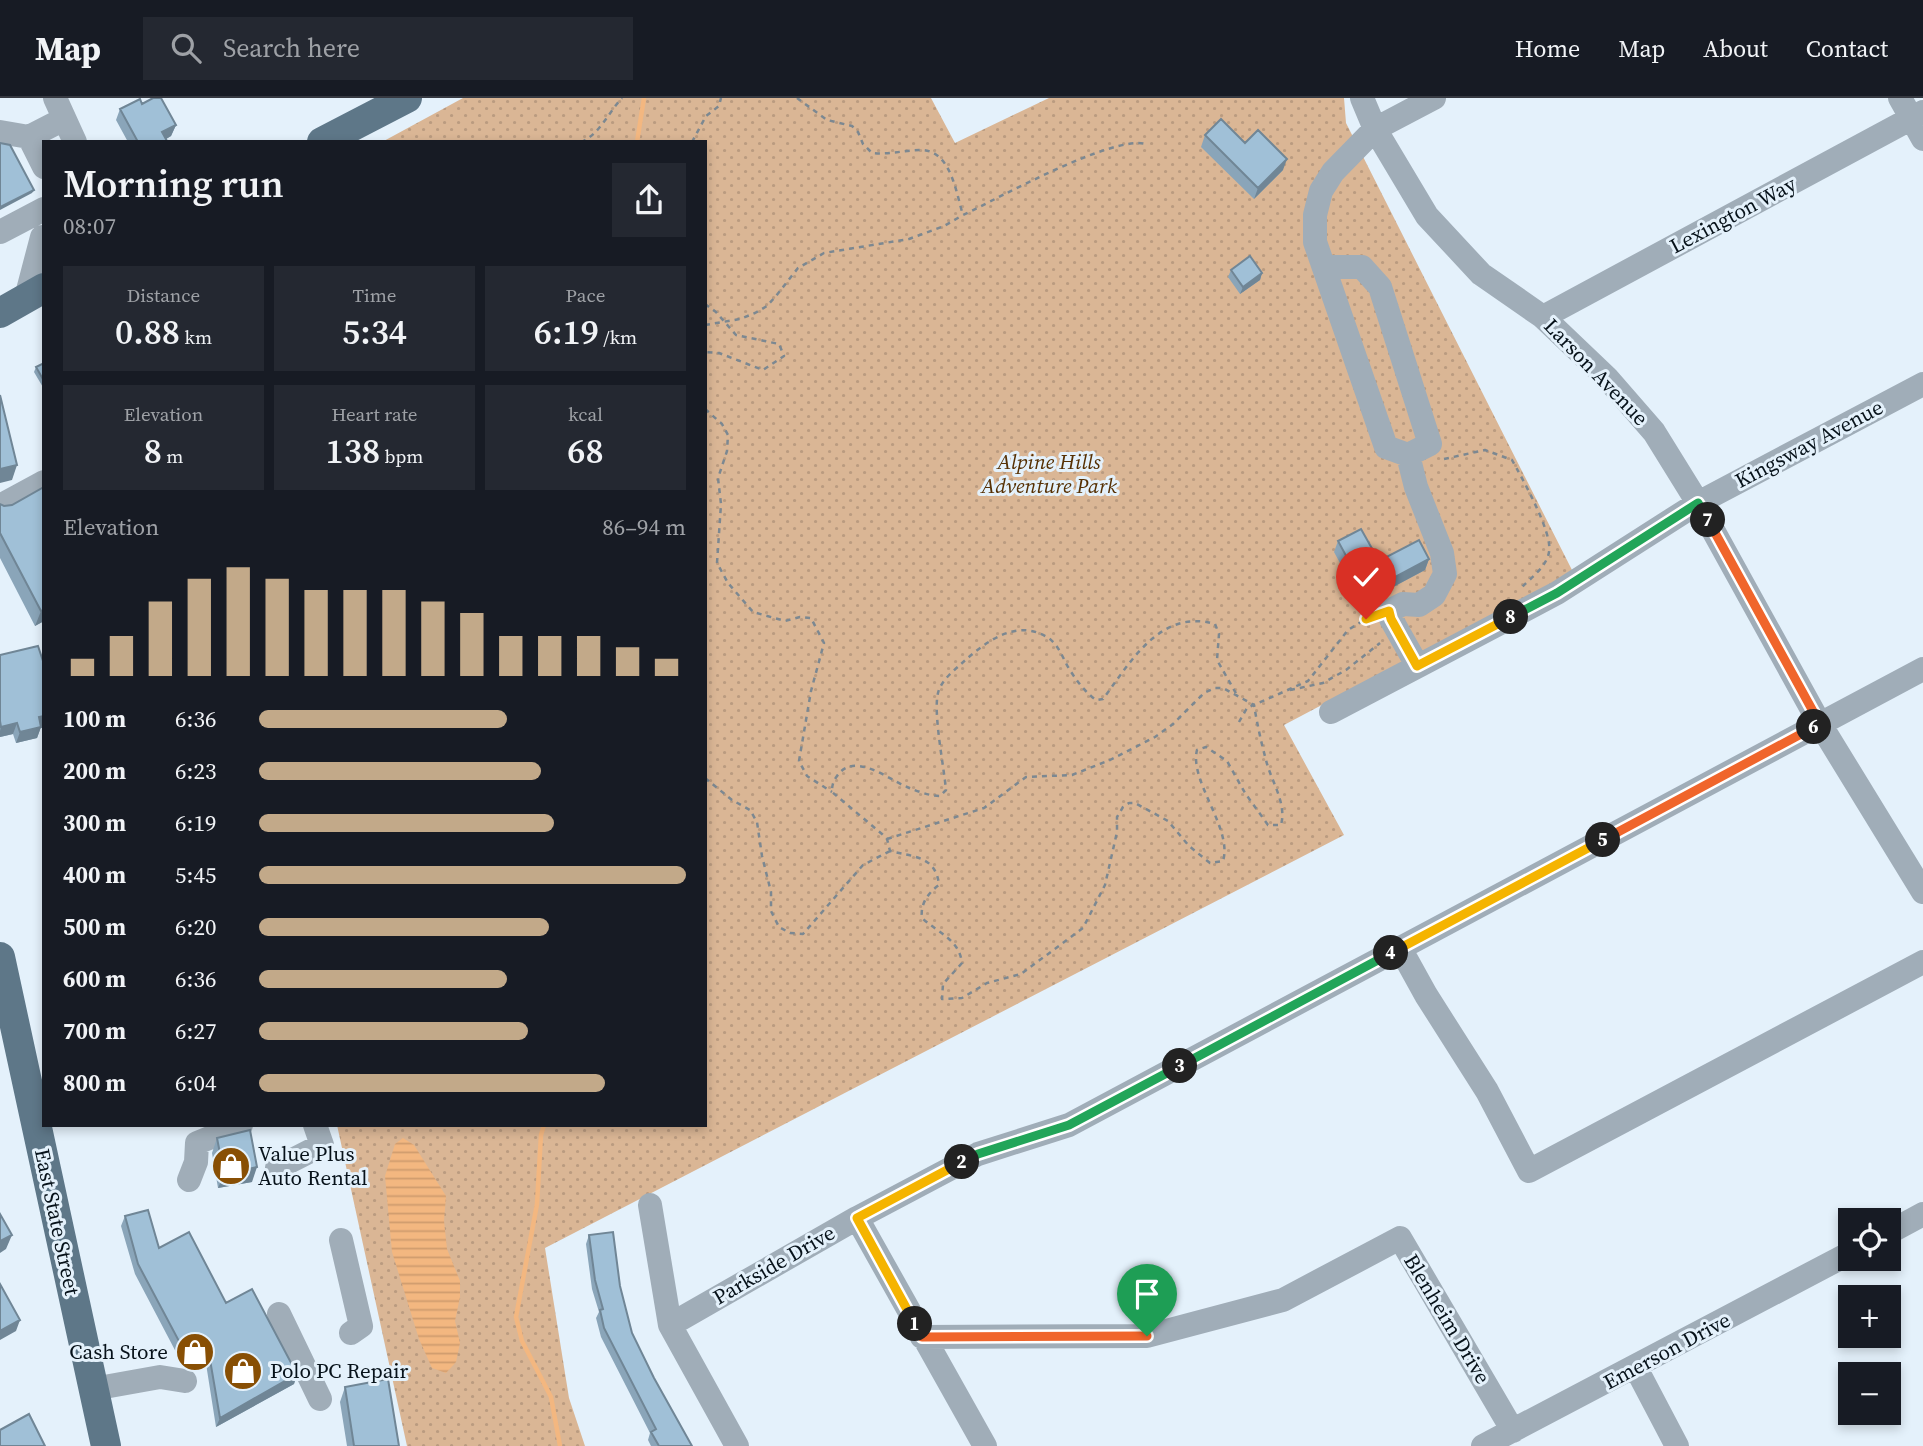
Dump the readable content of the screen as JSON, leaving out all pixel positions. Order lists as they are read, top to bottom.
{
  "streets": {
    "main road": ["East State Street"],
    "street": [
      "Lexington Way",
      "Larson Avenue",
      "Kingsway Avenue",
      "Parkside Drive",
      "Blenheim Drive",
      "Emerson Drive"
    ]
  },
  "crossings": [
    ["Lexington Way", "Larson Avenue"],
    ["Larson Avenue", "Kingsway Avenue"],
    ["Larson Avenue", "Parkside Drive"],
    ["Blenheim Drive", "Emerson Drive"]
  ],
  "parks": ["Alpine Hills Adventure Park"],
  "places": {
    "shop": ["Value Plus Auto Rental", "Cash Store", "Polo PC Repair"]
  },
  "page": {
    "header": "Map",
    "search": "Search here",
    "nav": [
      "Home",
      "Map",
      "About",
      "Contact"
    ],
    "heading": ["Morning run", "08:07"],
    "stats": [
      ["Distance", "0.88 km"],
      ["Time", "5:34"],
      ["Pace", "6:19 /km"],
      ["Elevation", "8 m"],
      ["Heart rate", "138 bpm"],
      ["kcal", "68"]
    ],
    "chart": ["Elevation", "86–94 m"],
    "pins": [
      "7",
      "8",
      "6",
      "5",
      "4",
      "3",
      "2",
      "1"
    ],
    "list": [
      {
        "name": "100 m",
        "note": "6:36"
      },
      {
        "name": "200 m",
        "note": "6:23"
      },
      {
        "name": "300 m",
        "note": "6:19"
      },
      {
        "name": "400 m",
        "note": "5:45"
      },
      {
        "name": "500 m",
        "note": "6:20"
      },
      {
        "name": "600 m",
        "note": "6:36"
      },
      {
        "name": "700 m",
        "note": "6:27"
      },
      {
        "name": "800 m",
        "note": "6:04"
      }
    ],
    "map_buttons": ["+", "−"]
  }
}
